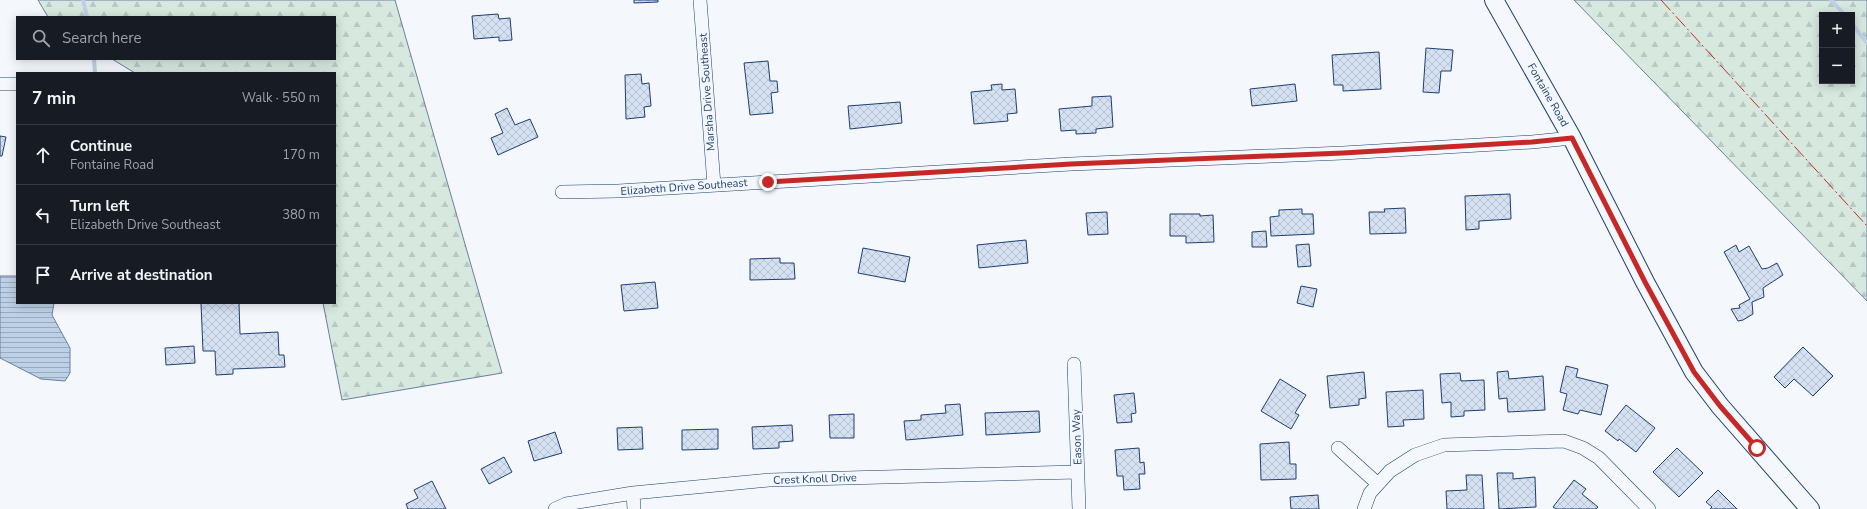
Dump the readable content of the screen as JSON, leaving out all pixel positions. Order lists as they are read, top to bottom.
{
  "streets": {
    "main road": ["Fontaine Road"],
    "street": [
      "Marsha Drive Southeast",
      "Elizabeth Drive Southeast",
      "Eason Way",
      "Crest Knoll Drive"
    ]
  },
  "crossings": [
    ["Marsha Drive Southeast", "Elizabeth Drive Southeast"],
    ["Fontaine Road", "Elizabeth Drive Southeast"],
    ["Eason Way", "Crest Knoll Drive"]
  ],
  "page": {
    "map_buttons": ["+", "−"],
    "search": "Search here",
    "heading": ["7 min", "Walk · 550 m"],
    "list": [
      ["Continue", "Fontaine Road", "170 m"],
      ["Turn left", "Elizabeth Drive Southeast", "380 m"],
      "Arrive at destination"
    ]
  }
}
